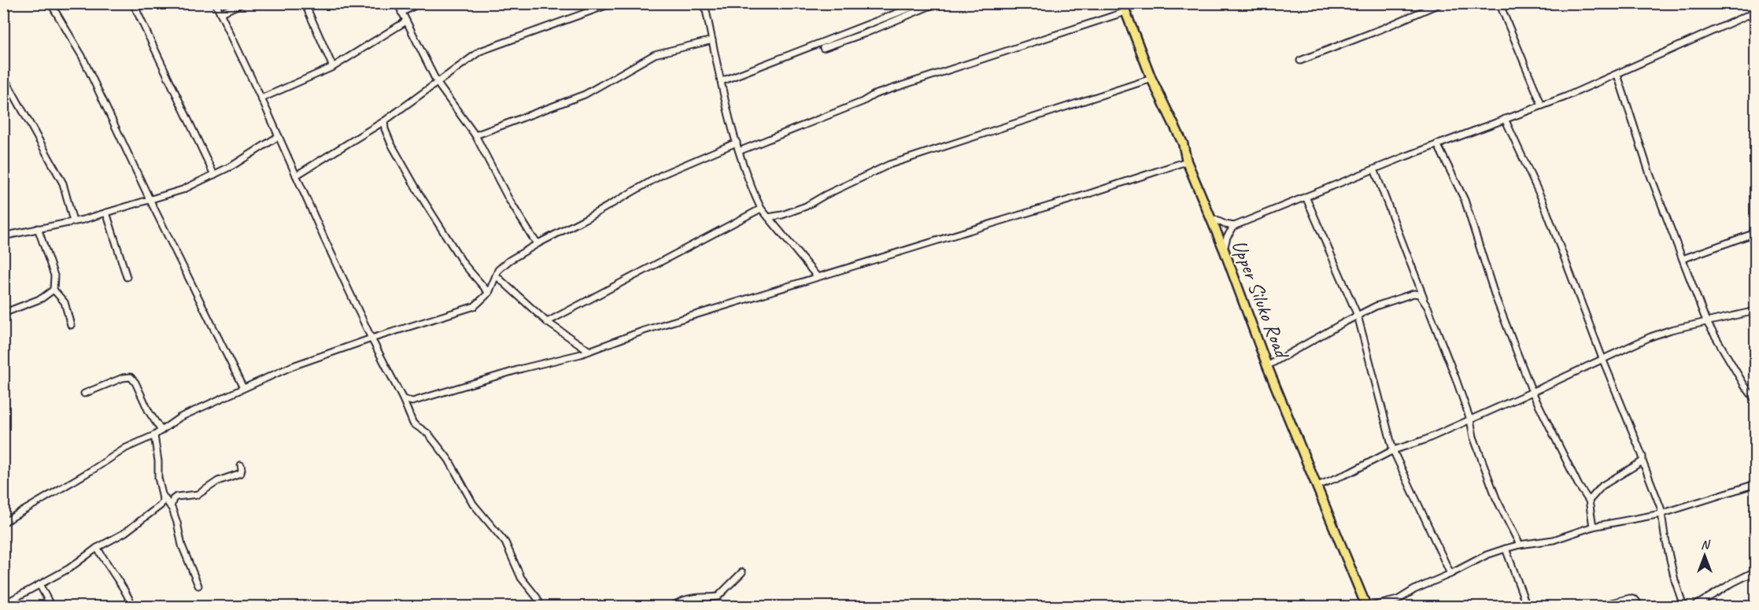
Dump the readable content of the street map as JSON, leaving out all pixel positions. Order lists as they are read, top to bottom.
{
  "streets": {
    "main road": ["Upper Siluko Road"]
  },
  "north": "top"
}
